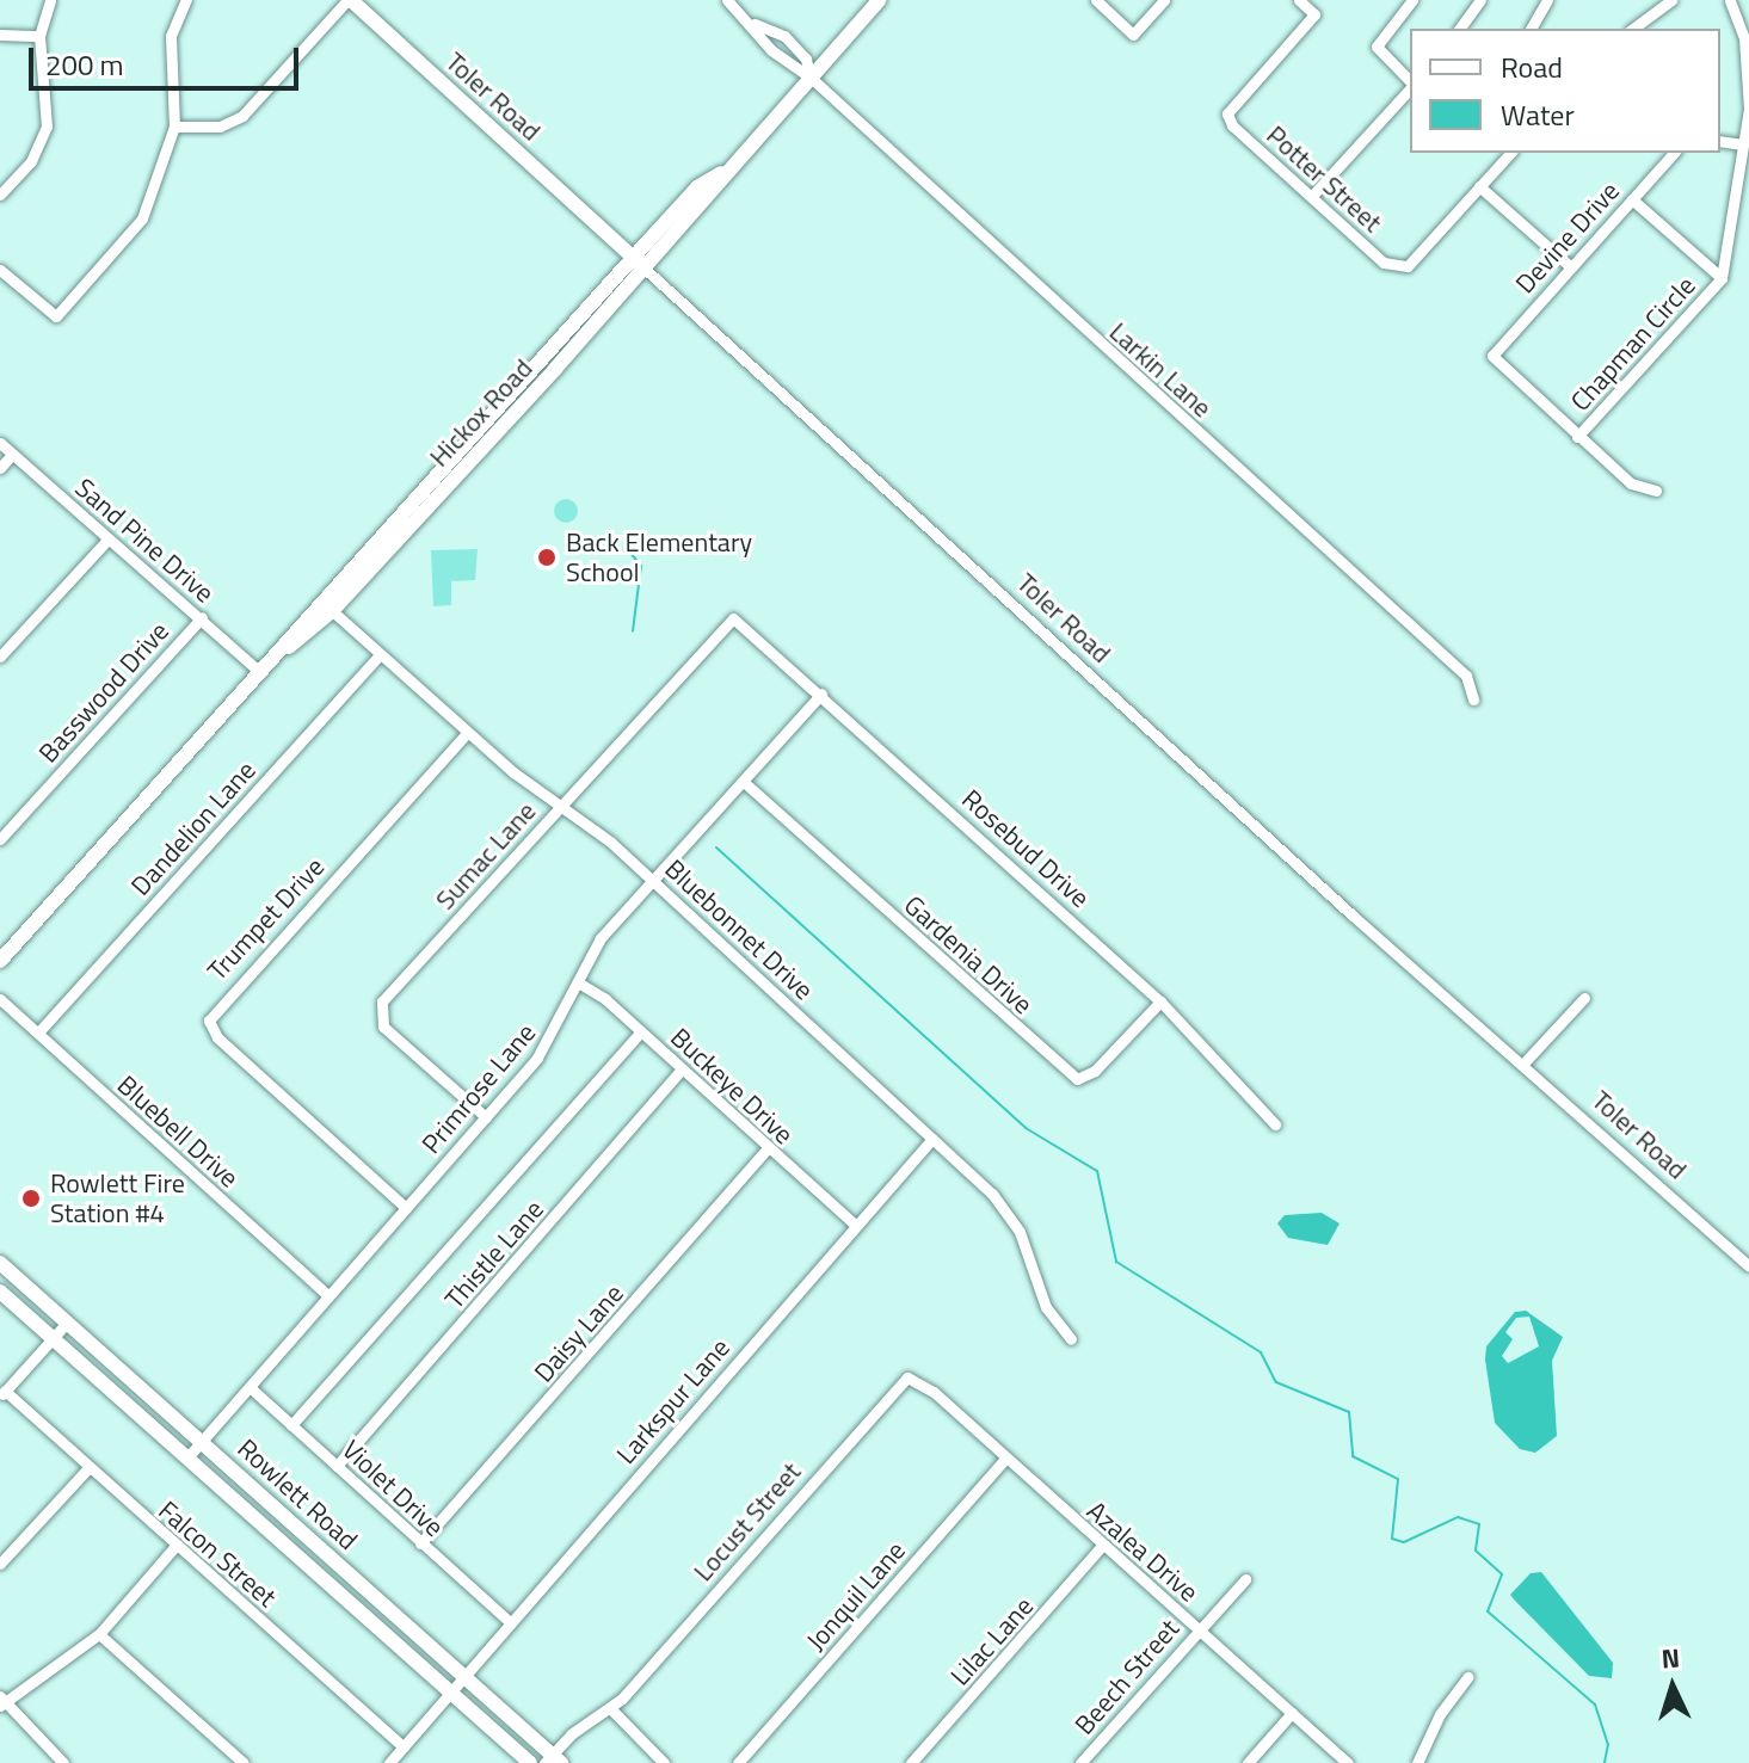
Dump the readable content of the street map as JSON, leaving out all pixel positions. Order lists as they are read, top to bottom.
{
  "streets": {
    "street": [
      "Toler Road",
      "Potter Street",
      "Devine Drive",
      "Chapman Circle",
      "Larkin Lane",
      "Hickox Road",
      "Sand Pine Drive",
      "Basswood Drive",
      "Dandelion Lane",
      "Rosebud Drive",
      "Sumac Lane",
      "Trumpet Drive",
      "Bluebonnet Drive",
      "Gardenia Drive",
      "Buckeye Drive",
      "Primrose Lane",
      "Bluebell Drive",
      "Thistle Lane",
      "Daisy Lane",
      "Larkspur Lane",
      "Violet Drive",
      "Rowlett Road",
      "Locust Street",
      "Azalea Drive",
      "Falcon Street",
      "Jonquil Lane",
      "Lilac Lane",
      "Beech Street"
    ]
  },
  "crossings": [
    ["Toler Road", "Hickox Road"],
    ["Devine Drive", "Chapman Circle"],
    ["Larkin Lane", "Hickox Road"],
    ["Hickox Road", "Sand Pine Drive"],
    ["Hickox Road", "Bluebonnet Drive"],
    ["Sand Pine Drive", "Basswood Drive"],
    ["Dandelion Lane", "Bluebonnet Drive"],
    ["Dandelion Lane", "Bluebell Drive"],
    ["Rosebud Drive", "Sumac Lane"],
    ["Rosebud Drive", "Gardenia Drive"],
    ["Rosebud Drive", "Primrose Lane"],
    ["Sumac Lane", "Bluebonnet Drive"],
    ["Sumac Lane", "Primrose Lane"],
    ["Trumpet Drive", "Bluebonnet Drive"],
    ["Trumpet Drive", "Primrose Lane"],
    ["Bluebonnet Drive", "Primrose Lane"],
    ["Bluebonnet Drive", "Larkspur Lane"],
    ["Gardenia Drive", "Primrose Lane"],
    ["Buckeye Drive", "Primrose Lane"],
    ["Buckeye Drive", "Thistle Lane"],
    ["Buckeye Drive", "Daisy Lane"],
    ["Buckeye Drive", "Larkspur Lane"],
    ["Primrose Lane", "Bluebell Drive"],
    ["Primrose Lane", "Violet Drive"],
    ["Primrose Lane", "Rowlett Road"],
    ["Thistle Lane", "Violet Drive"],
    ["Daisy Lane", "Violet Drive"],
    ["Larkspur Lane", "Violet Drive"],
    ["Larkspur Lane", "Rowlett Road"],
    ["Larkspur Lane", "Falcon Street"],
    ["Locust Street", "Azalea Drive"],
    ["Azalea Drive", "Jonquil Lane"],
    ["Azalea Drive", "Lilac Lane"],
    ["Azalea Drive", "Beech Street"]
  ],
  "places": ["Back Elementary School", "Rowlett Fire Station #4"],
  "legend": ["Road", "Water"],
  "scale_bar": "200 m",
  "north": "top"
}
